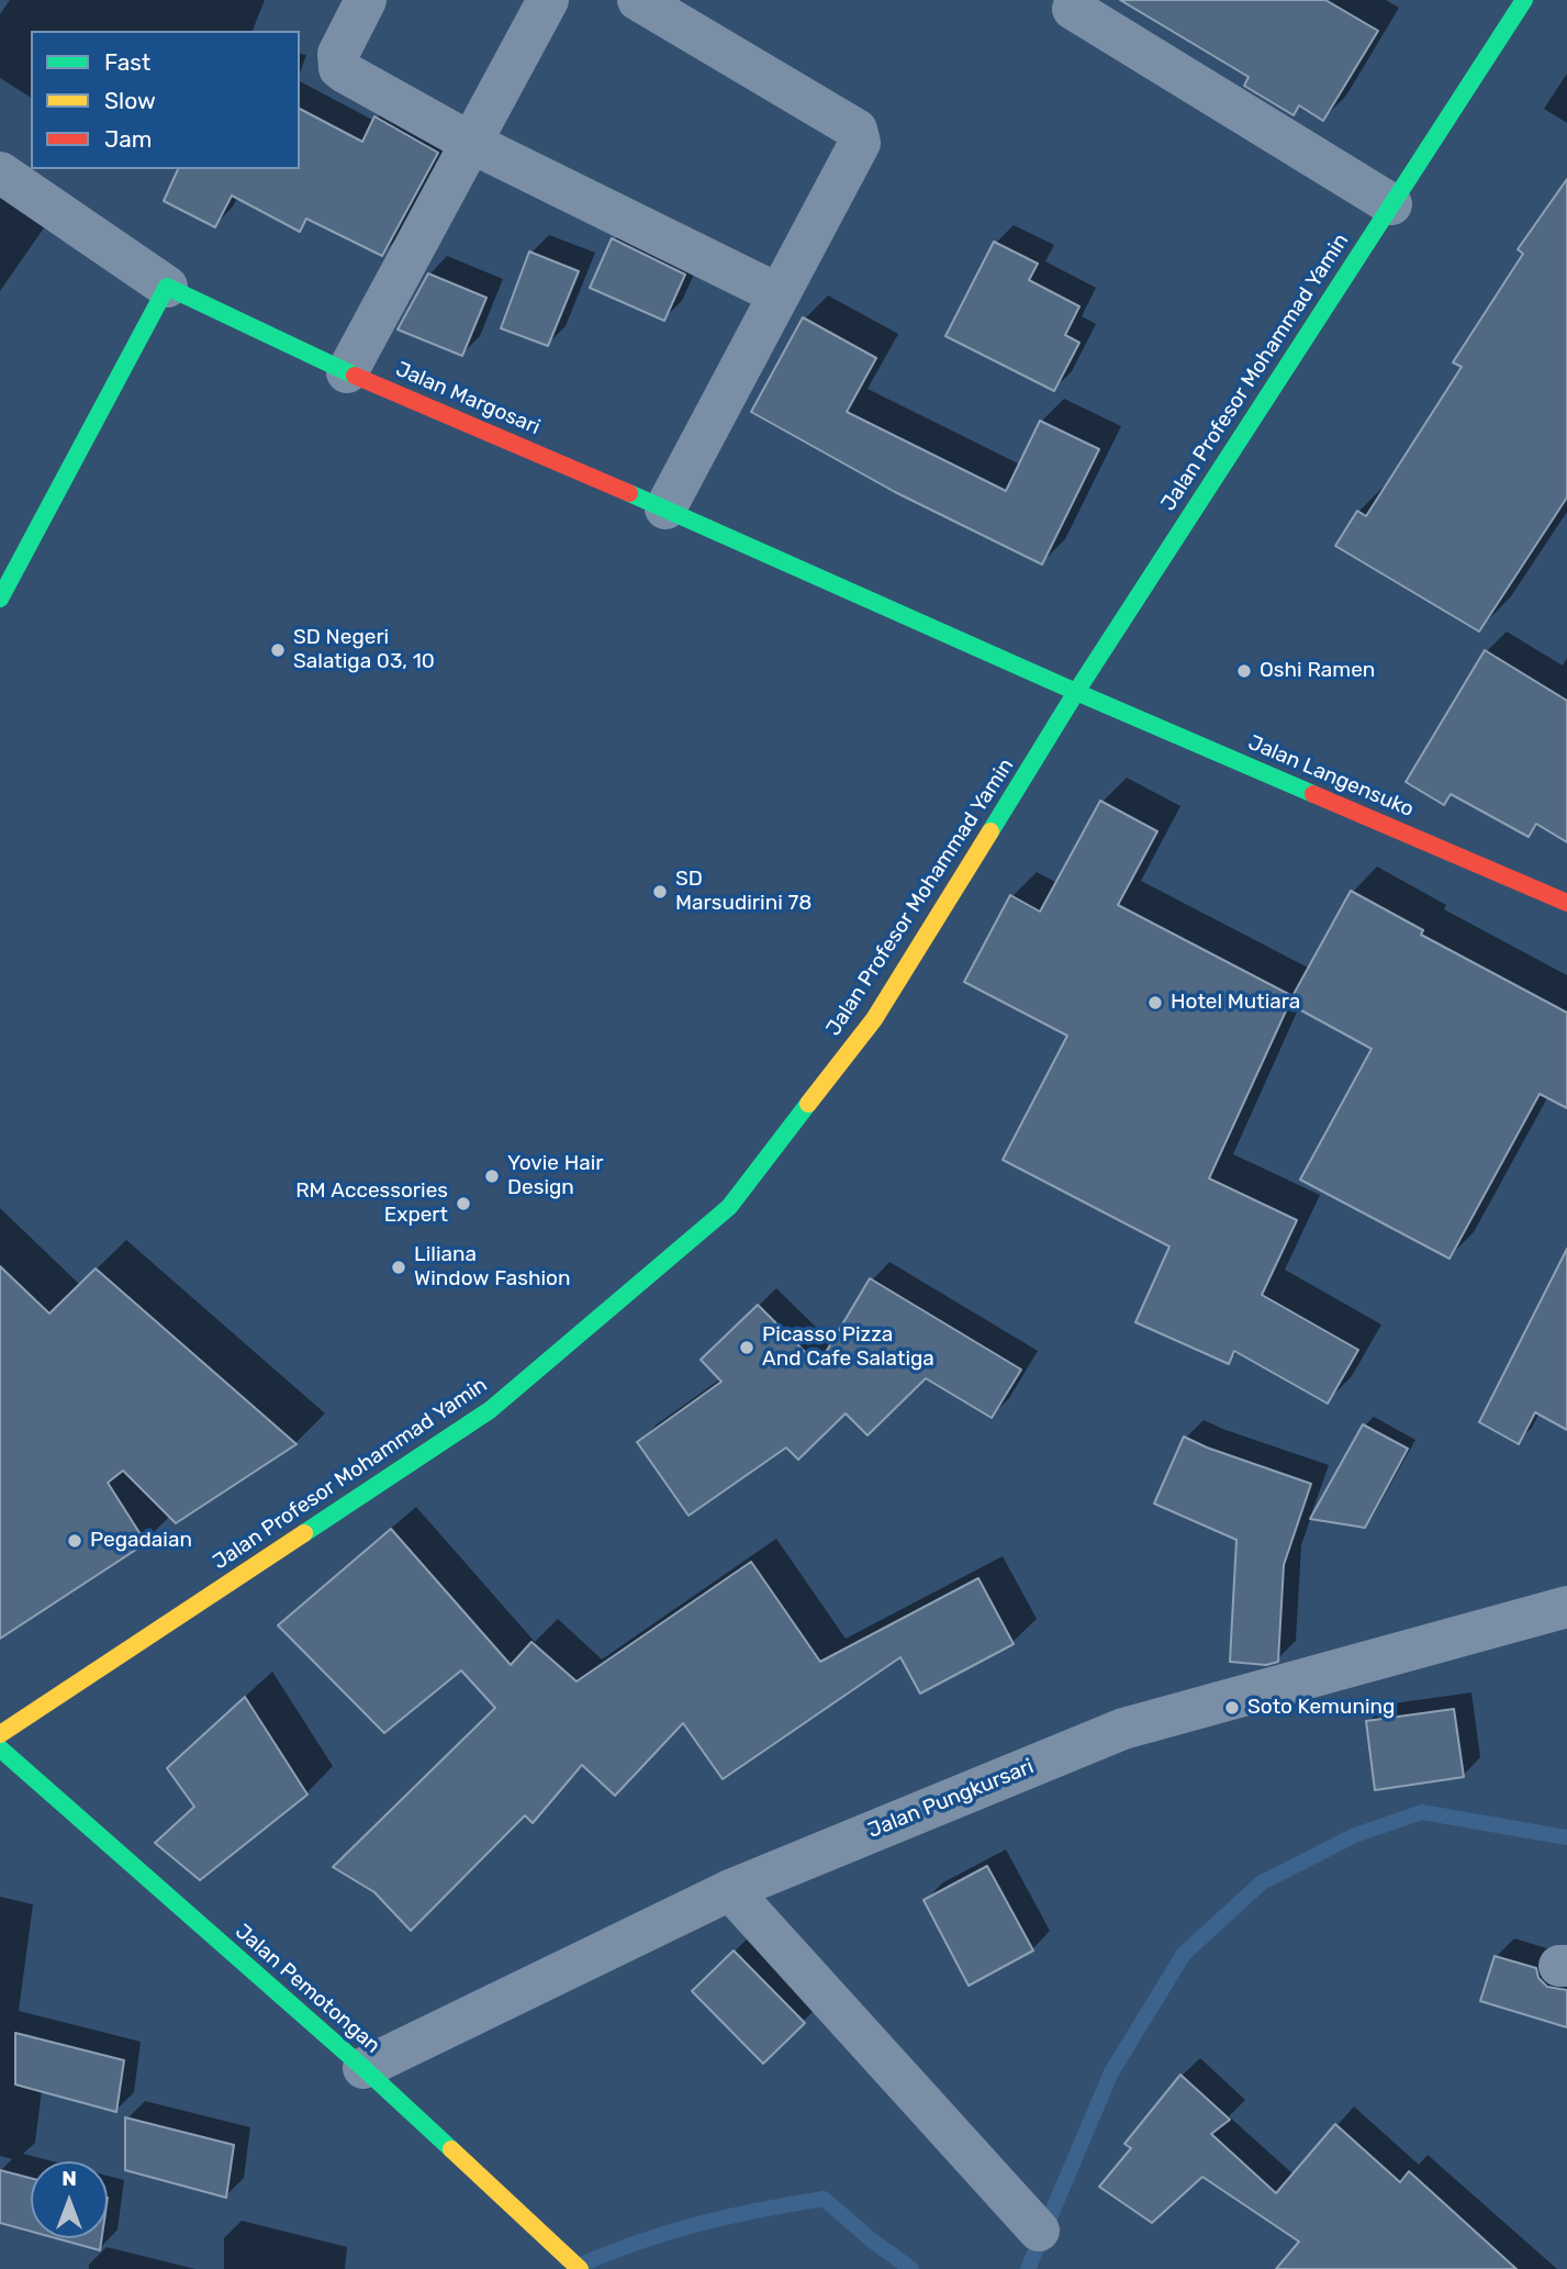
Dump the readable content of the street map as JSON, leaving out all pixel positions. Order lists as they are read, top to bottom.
{
  "streets": {
    "street": [
      "Jalan Profesor Mohammad Yamin",
      "Jalan Margosari",
      "Jalan Langensuko",
      "Jalan Pungkursari",
      "Jalan Pemotongan"
    ]
  },
  "crossings": [
    ["Jalan Profesor Mohammad Yamin", "Jalan Margosari"],
    ["Jalan Profesor Mohammad Yamin", "Jalan Langensuko"],
    ["Jalan Margosari", "Jalan Langensuko"],
    ["Jalan Pungkursari", "Jalan Pemotongan"]
  ],
  "places": [
    "SD Negeri Salatiga 03, 10",
    "Oshi Ramen",
    "SD Marsudirini 78",
    "Hotel Mutiara",
    "Yovie Hair Design",
    "RM Accessories Expert",
    "Liliana Window Fashion",
    "Picasso Pizza And Cafe Salatiga",
    "Pegadaian",
    "Soto Kemuning"
  ],
  "legend": ["Fast", "Slow", "Jam"],
  "north": "top"
}
